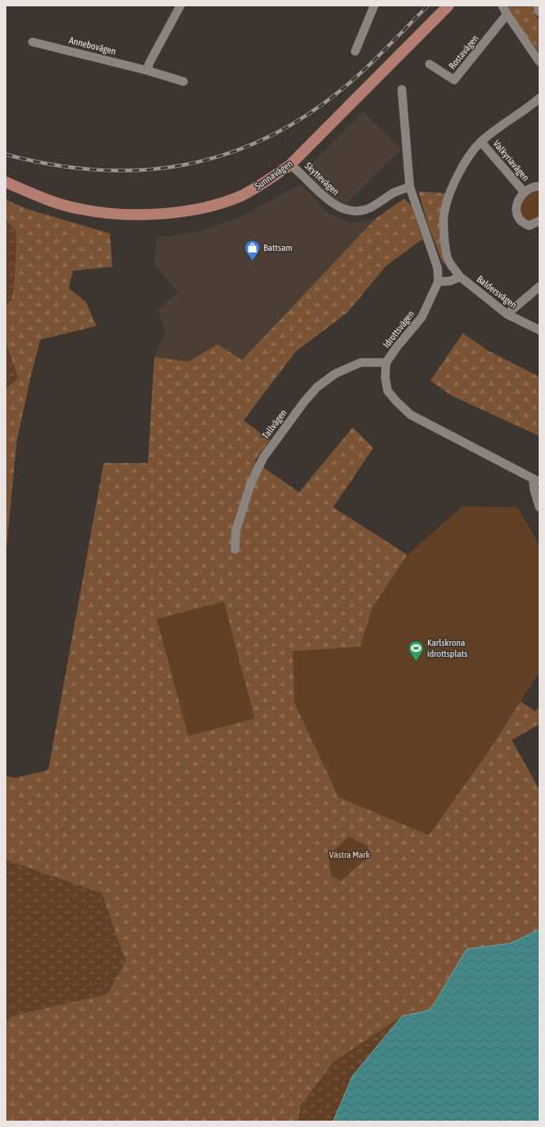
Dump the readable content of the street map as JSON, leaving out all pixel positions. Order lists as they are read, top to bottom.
{
  "streets": {
    "main road": ["Sunnavägen"],
    "street": [
      "Annebovägen",
      "Rostavägen",
      "Valkyriavägen",
      "Skyttevägen",
      "Baldersvägen",
      "Idrottsvägen",
      "Tallvägen"
    ]
  },
  "crossings": [
    ["Valkyriavägen", "Baldersvägen"],
    ["Sunnavägen", "Skyttevägen"],
    ["Skyttevägen", "Idrottsvägen"],
    ["Idrottsvägen", "Tallvägen"]
  ],
  "parks": ["Västra Mark"],
  "places": {
    "shop": ["Battsam"],
    "sports": ["Karlskrona idrottsplats"]
  }
}
